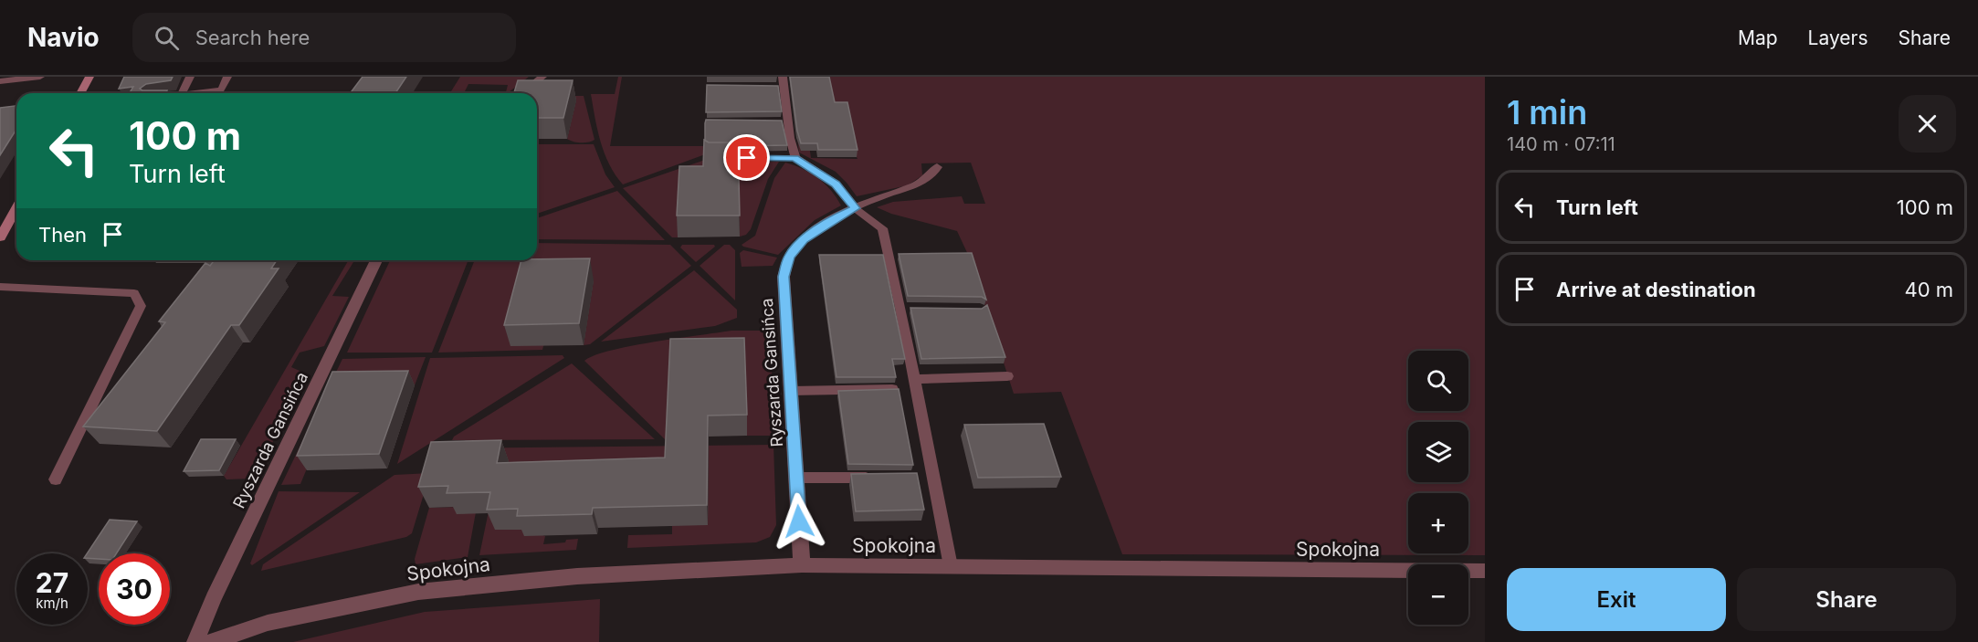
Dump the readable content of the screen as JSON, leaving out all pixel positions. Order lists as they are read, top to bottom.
{
  "streets": {
    "street": ["Ryszarda Gansińca", "Spokojna"]
  },
  "crossings": [
    ["Ryszarda Gansińca", "Spokojna"]
  ],
  "page": {
    "header": "Navio",
    "search": "Search here",
    "nav": ["Map", "Layers", "Share"],
    "heading": ["1 min", "140 m · 07:11"],
    "turn": ["100 m", "Turn left"],
    "list": [
      {
        "name": "Turn left",
        "value": "100 m"
      },
      {
        "name": "Arrive at destination",
        "value": "40 m"
      }
    ],
    "then": "Then",
    "map_buttons": ["+", "−"],
    "speed": "27 km/h",
    "limit": "30",
    "buttons": ["Exit", "Share"]
  }
}
